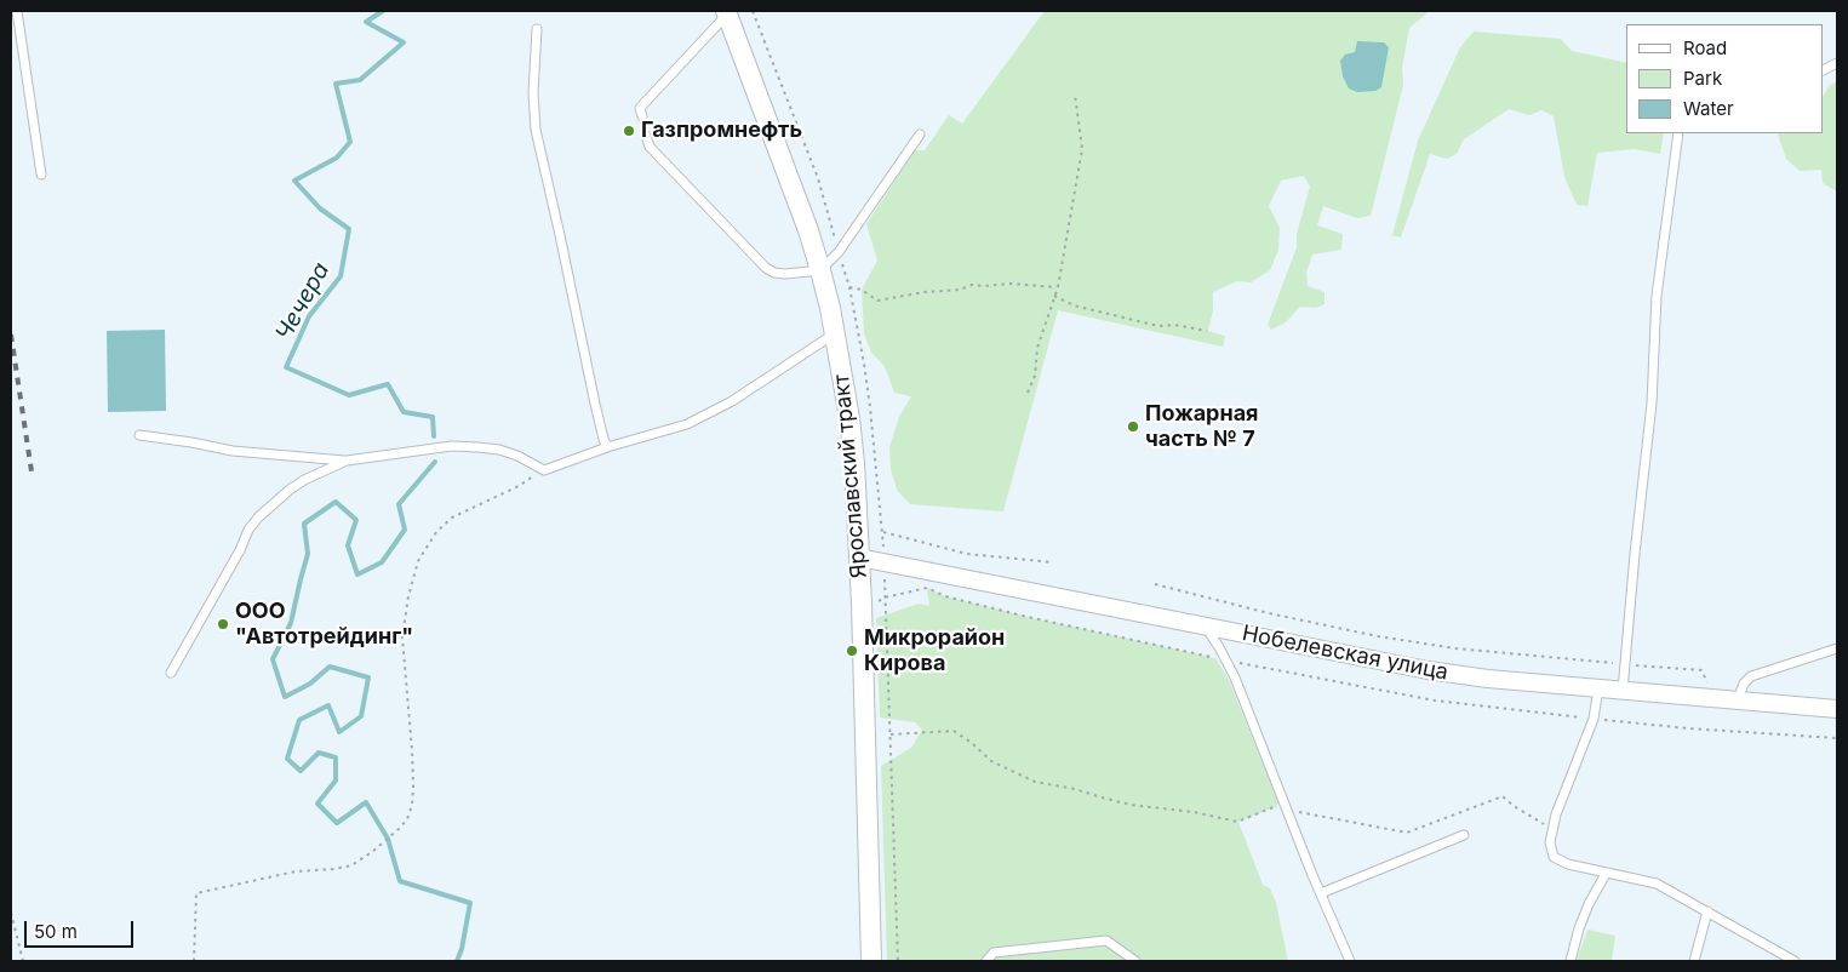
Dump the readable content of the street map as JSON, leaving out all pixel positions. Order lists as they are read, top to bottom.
{
  "streets": {
    "street": ["Ярославский тракт", "Нобелевская улица"]
  },
  "crossings": [
    ["Ярославский тракт", "Нобелевская улица"]
  ],
  "water": ["Чечера"],
  "places": [
    "Газпромнефть",
    "Пожарная часть № 7",
    "ООО \"Автотрейдинг\"",
    "Микрорайон Кирова"
  ],
  "legend": ["Road", "Park", "Water"],
  "scale_bar": "50 m"
}
